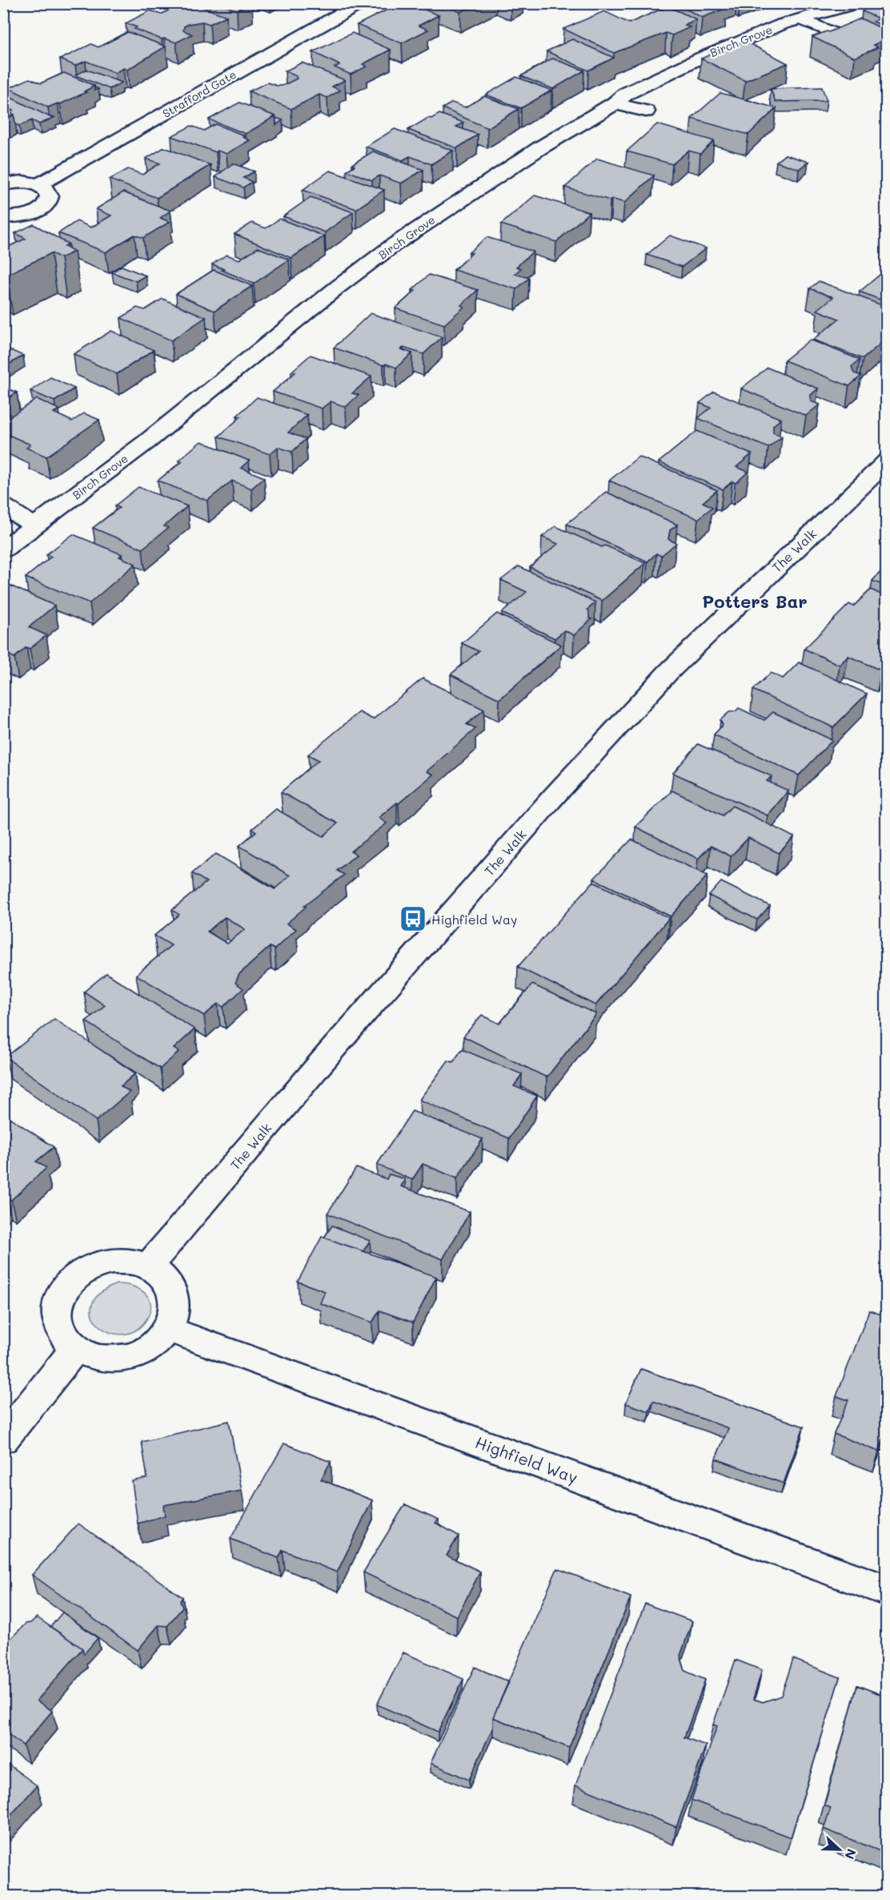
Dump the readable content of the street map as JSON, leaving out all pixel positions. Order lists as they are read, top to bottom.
{
  "streets": {
    "street": [
      "Birch Grove",
      "Strafford Gate",
      "The Walk",
      "Highfield Way"
    ]
  },
  "crossings": [
    ["The Walk", "Highfield Way"]
  ],
  "districts": ["Potters Bar"],
  "places": {
    "bus stop": ["Highfield Way"]
  },
  "north": "right"
}
